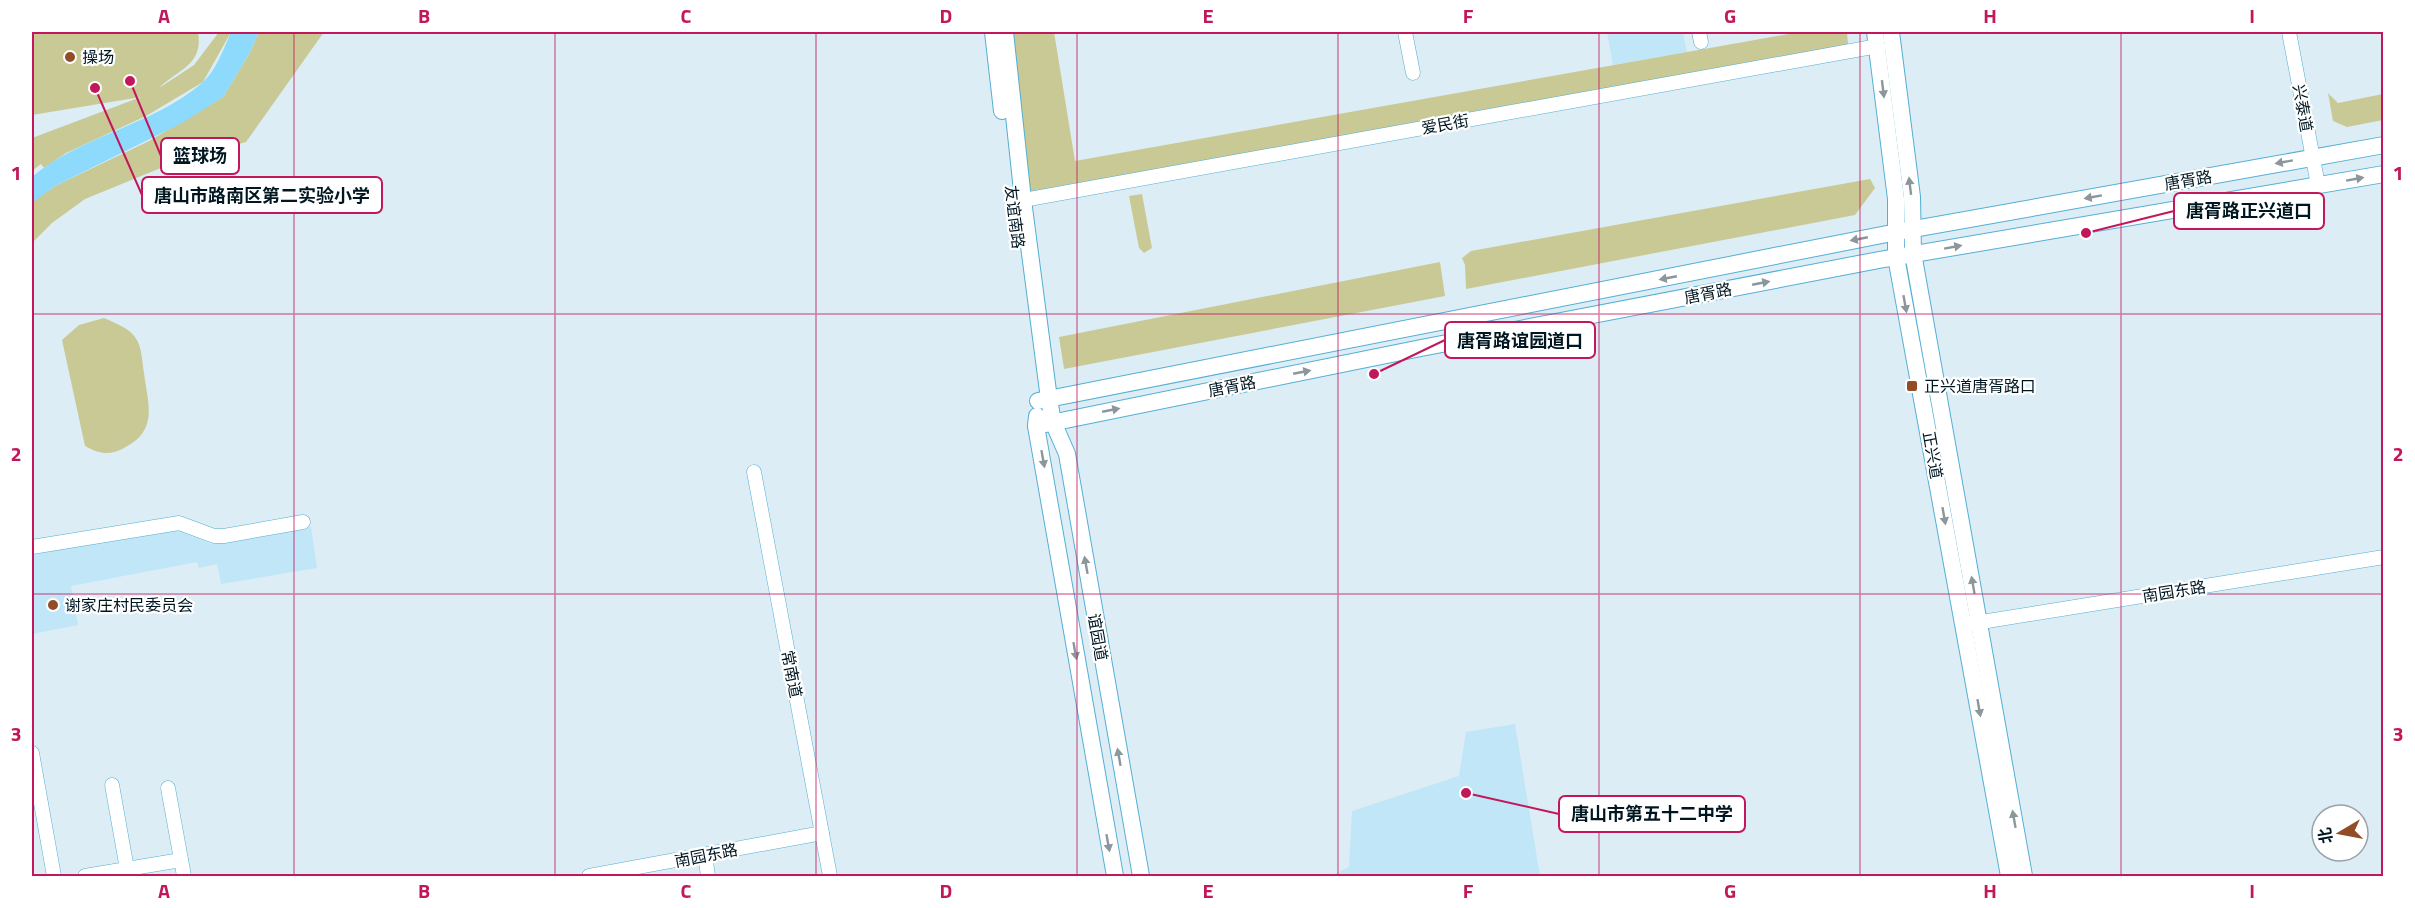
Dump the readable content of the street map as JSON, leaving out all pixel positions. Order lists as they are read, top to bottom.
{
  "streets": {
    "main road": [
      "唐胥路",
      "友谊南路",
      "正兴道",
      "谊园道"
    ],
    "street": [
      "兴泰道",
      "爱民街",
      "南园东路",
      "常南道"
    ]
  },
  "crossings": [
    ["兴泰道", "唐胥路"],
    ["爱民街", "友谊南路"],
    ["爱民街", "正兴道"],
    ["唐胥路", "友谊南路"],
    ["唐胥路", "正兴道"],
    ["唐胥路", "谊园道"],
    ["友谊南路", "谊园道"],
    ["正兴道", "南园东路"],
    ["南园东路", "常南道"]
  ],
  "places": {
    "other": [
      "操场",
      "篮球场",
      "唐山市路南区第二实验小学",
      "唐胥路正兴道口",
      "唐胥路谊园道口",
      "谢家庄村民委员会",
      "唐山市第五十二中学"
    ],
    "transit": ["正兴道唐胥路口"]
  },
  "north": "left",
  "grid": {
    "columns": [
      "A",
      "B",
      "C",
      "D",
      "E",
      "F",
      "G",
      "H",
      "I"
    ],
    "rows": ["1", "2", "3"]
  }
}
